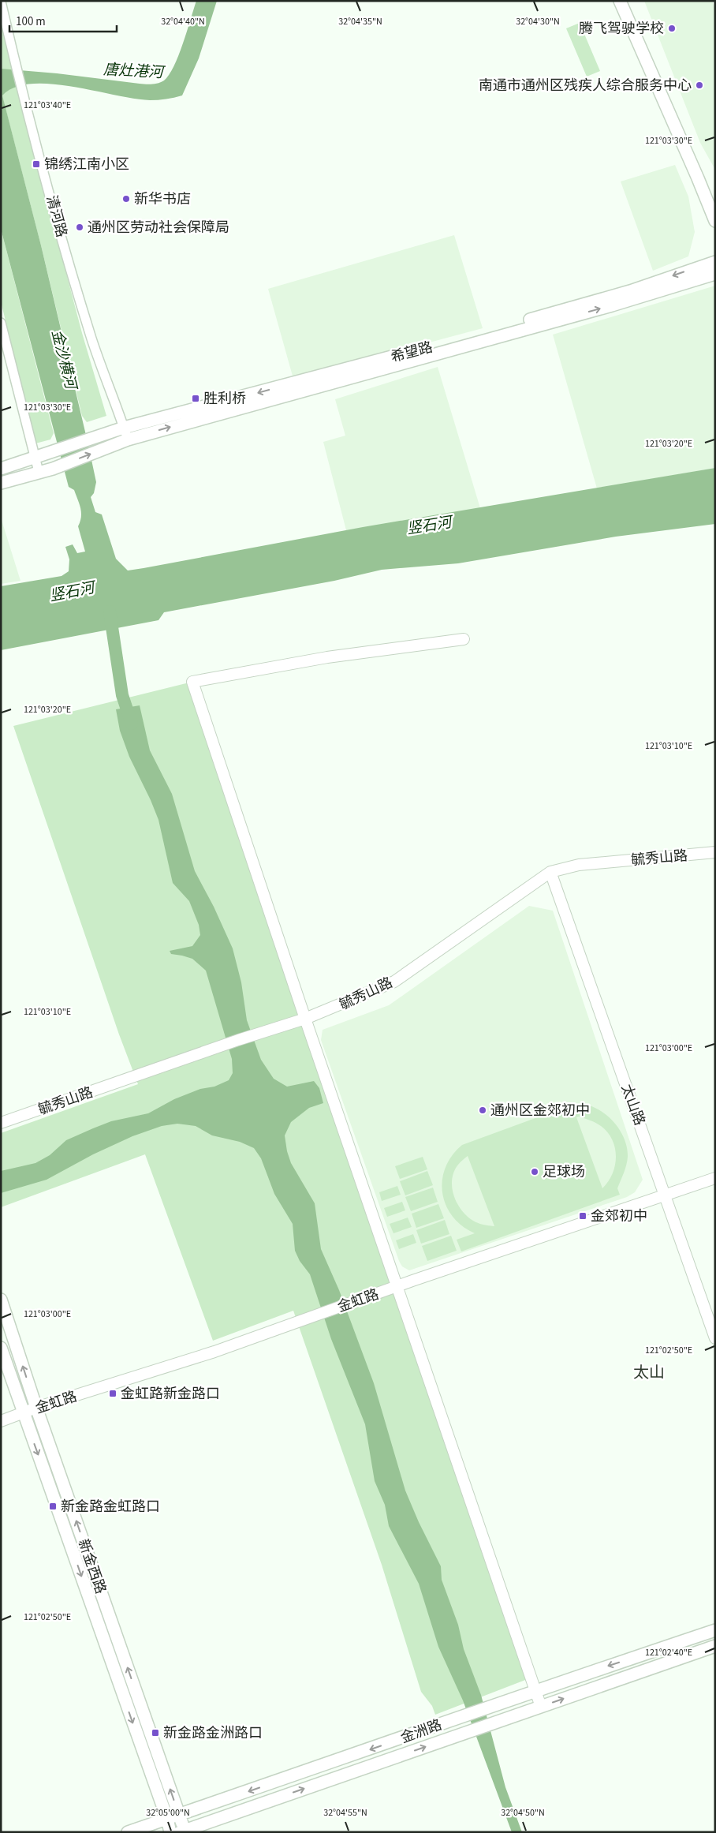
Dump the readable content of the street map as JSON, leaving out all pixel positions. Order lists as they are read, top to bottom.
{
  "streets": {
    "main road": ["希望路", "新金西路", "金洲路"],
    "street": [
      "清河路",
      "毓秀山路",
      "太山路",
      "金虹路"
    ]
  },
  "crossings": [
    ["清河路", "希望路"],
    ["毓秀山路", "太山路"],
    ["太山路", "金虹路"],
    ["金虹路", "新金西路"],
    ["新金西路", "金洲路"]
  ],
  "districts": ["太山"],
  "water": ["唐灶港河", "金沙横河", "竖石河"],
  "places": {
    "other": [
      "腾飞驾驶学校",
      "南通市通州区残疾人综合服务中心",
      "新华书店",
      "通州区劳动社会保障局",
      "通州区金郊初中",
      "足球场"
    ],
    "transit": [
      "锦绣江南小区",
      "胜利桥",
      "金郊初中",
      "金虹路新金路口",
      "新金路金虹路口",
      "新金路金洲路口"
    ]
  },
  "scale_bar": "100 m",
  "coordinates": [
    "32°04'40\"N",
    "32°04'35\"N",
    "32°04'30\"N",
    "121°03'40\"E",
    "121°03'30\"E",
    "121°03'20\"E",
    "121°03'10\"E",
    "121°03'00\"E",
    "121°02'50\"E",
    "121°02'40\"E",
    "32°05'00\"N",
    "32°04'55\"N",
    "32°04'50\"N"
  ]
}
